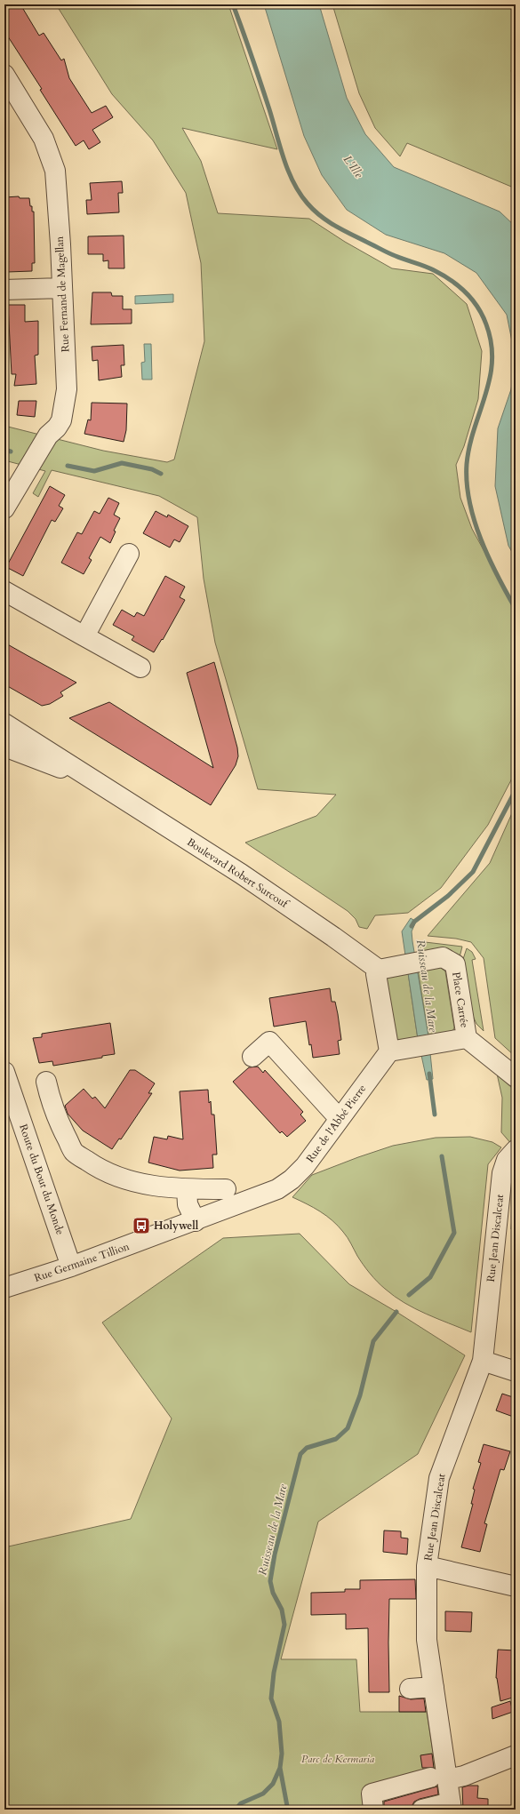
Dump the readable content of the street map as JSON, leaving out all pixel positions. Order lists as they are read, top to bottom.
{
  "streets": {
    "street": [
      "Rue Fernand de Magellan",
      "Boulevard Robert Surcouf",
      "Place Carrée",
      "Rue de l'Abbé Pierre",
      "Route du Bout du Monde",
      "Rue Jean Discalceat",
      "Rue Germaine Tillion"
    ]
  },
  "crossings": [
    ["Boulevard Robert Surcouf", "Place Carrée"],
    ["Place Carrée", "Rue de l'Abbé Pierre"],
    ["Rue de l'Abbé Pierre", "Rue Germaine Tillion"],
    ["Route du Bout du Monde", "Rue Germaine Tillion"]
  ],
  "water": ["L'Ille", "Ruisseau de la Mare"],
  "parks": ["Parc de Kermaria"],
  "places": {
    "bus stop": ["Holywell"]
  }
}
